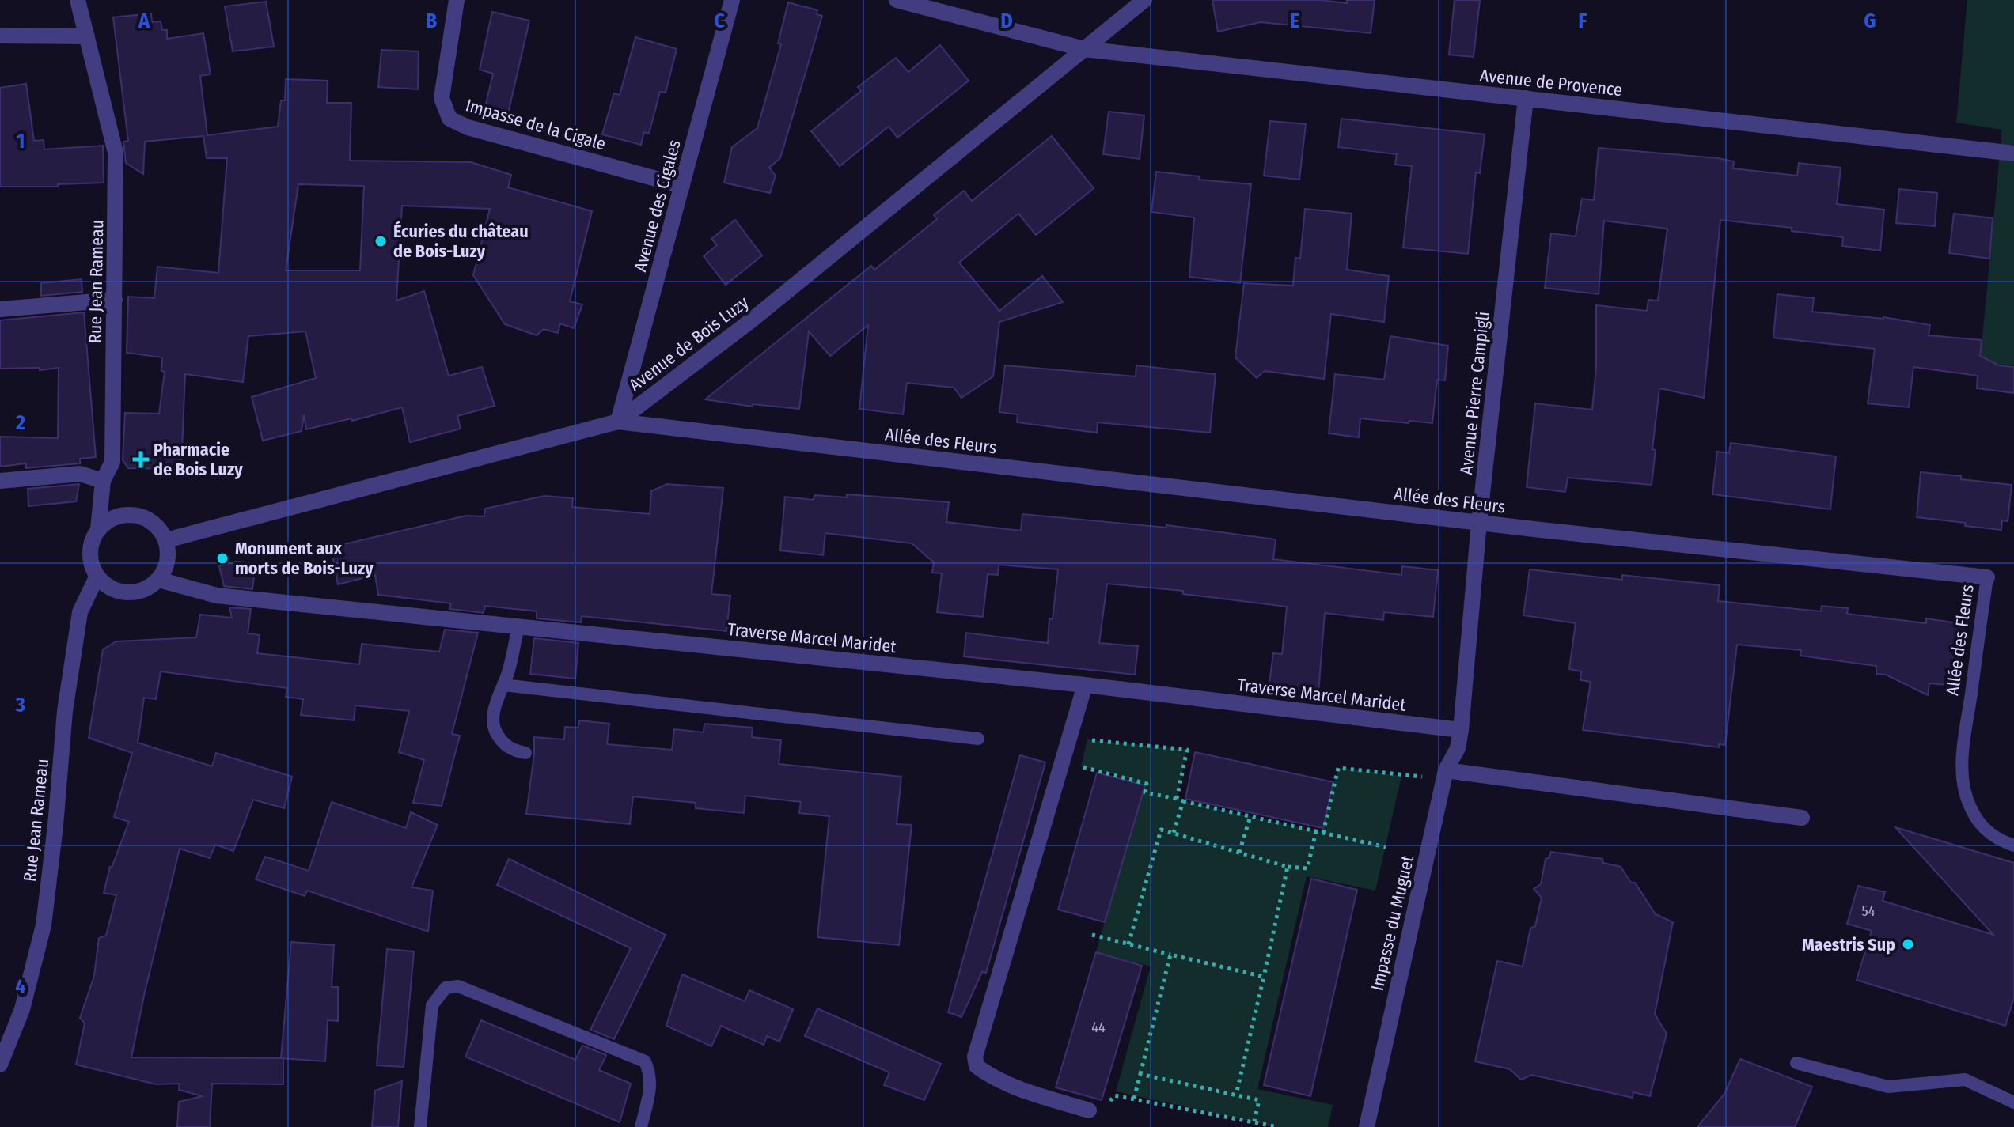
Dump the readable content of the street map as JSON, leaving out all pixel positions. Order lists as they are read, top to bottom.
{
  "streets": {
    "street": [
      "Avenue de Provence",
      "Impasse de la Cigale",
      "Avenue des Cigales",
      "Rue Jean Rameau",
      "Avenue de Bois Luzy",
      "Avenue Pierre Campigli",
      "Allée des Fleurs",
      "Traverse Marcel Maridet",
      "Impasse du Muguet"
    ]
  },
  "crossings": [
    ["Avenue de Provence", "Avenue de Bois Luzy"],
    ["Avenue de Provence", "Avenue Pierre Campigli"],
    ["Impasse de la Cigale", "Avenue des Cigales"],
    ["Avenue des Cigales", "Avenue de Bois Luzy"],
    ["Avenue des Cigales", "Allée des Fleurs"],
    ["Rue Jean Rameau", "Avenue de Bois Luzy"],
    ["Rue Jean Rameau", "Traverse Marcel Maridet"],
    ["Avenue de Bois Luzy", "Allée des Fleurs"],
    ["Avenue de Bois Luzy", "Traverse Marcel Maridet"],
    ["Avenue Pierre Campigli", "Allée des Fleurs"],
    ["Avenue Pierre Campigli", "Traverse Marcel Maridet"],
    ["Avenue Pierre Campigli", "Impasse du Muguet"],
    ["Traverse Marcel Maridet", "Impasse du Muguet"]
  ],
  "places": {
    "other": ["Écuries du château de Bois-Luzy", "Monument aux morts de Bois-Luzy", "Maestris Sup"],
    "health": ["Pharmacie de Bois Luzy"]
  },
  "house_numbers": ["54", "44"],
  "grid": {
    "columns": [
      "A",
      "B",
      "C",
      "D",
      "E",
      "F",
      "G"
    ],
    "rows": [
      "1",
      "2",
      "3",
      "4"
    ]
  }
}
